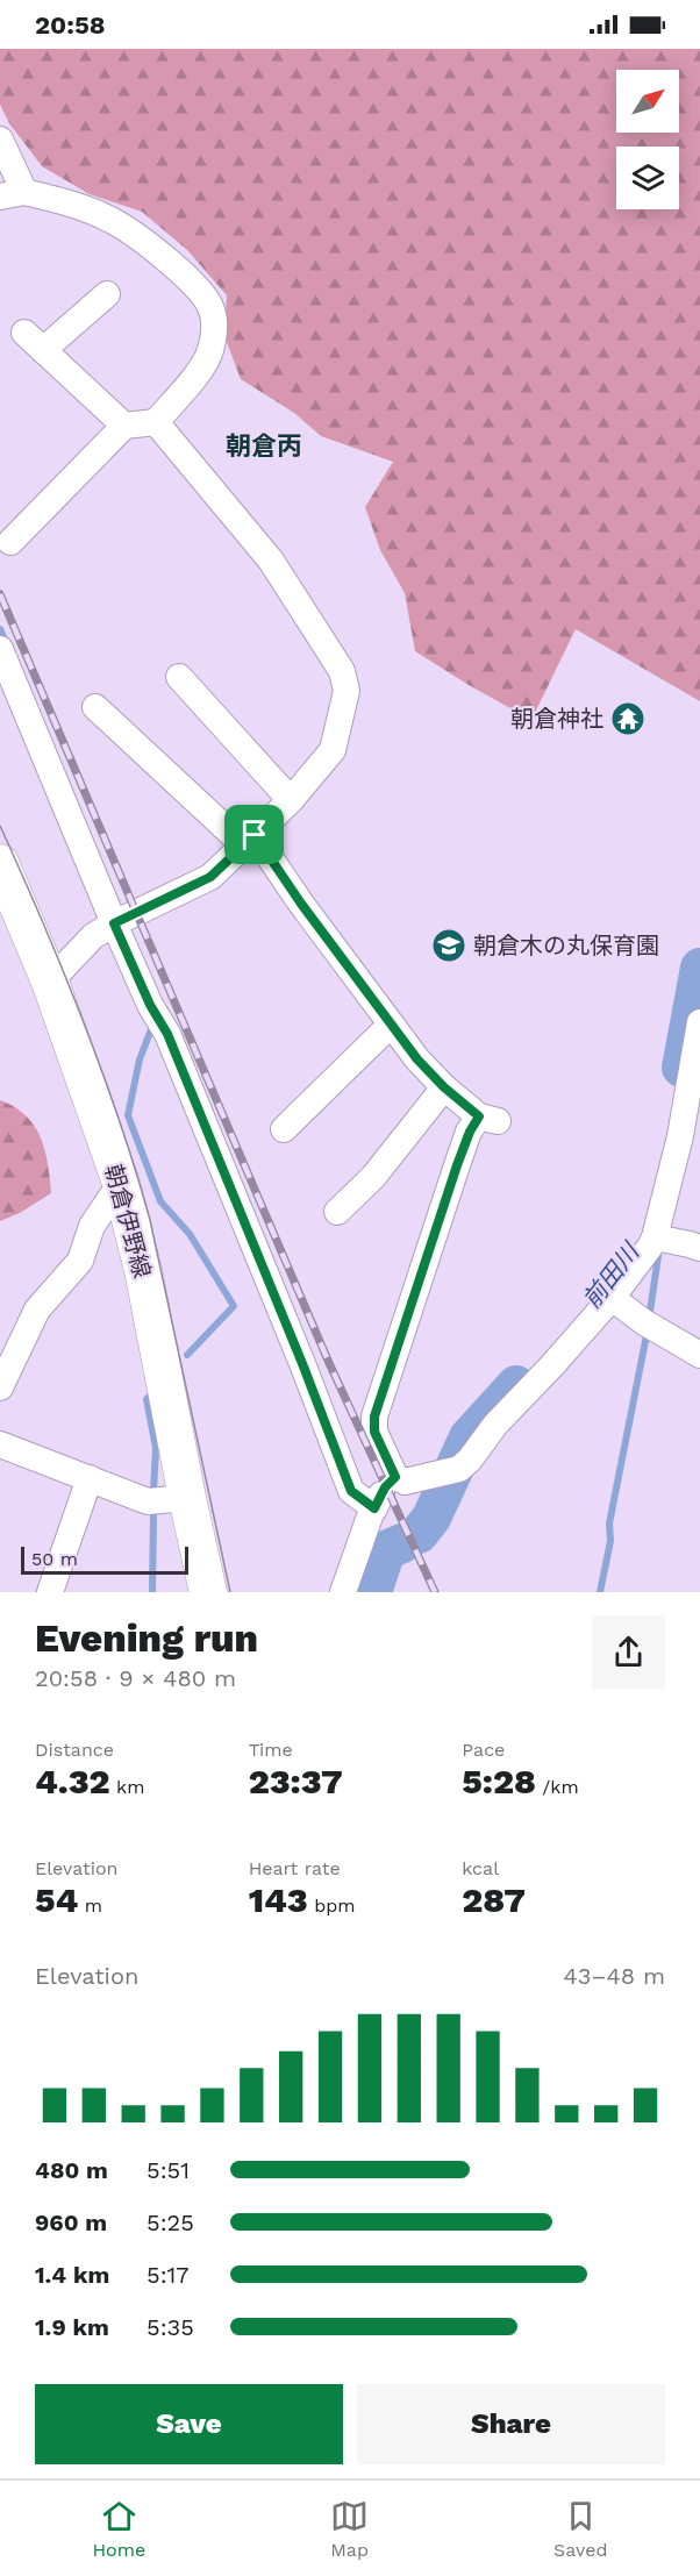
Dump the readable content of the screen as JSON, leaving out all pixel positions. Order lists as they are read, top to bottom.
{
  "streets": {
    "main road": ["朝倉伊野線"]
  },
  "districts": ["朝倉丙"],
  "water": ["前田川"],
  "places": {
    "temple": ["朝倉神社"],
    "school or university": ["朝倉木の丸保育園"]
  },
  "scale_bar": "50 m",
  "north": "top right",
  "page": {
    "status": "20:58",
    "scale": "50 m",
    "heading": ["Evening run", "20:58 · 9 × 480 m"],
    "stats": [
      ["Distance", "4.32 km"],
      ["Time", "23:37"],
      ["Pace", "5:28 /km"],
      ["Elevation", "54 m"],
      ["Heart rate", "143 bpm"],
      ["kcal", "287"]
    ],
    "chart": ["Elevation", "43–48 m"],
    "list": [
      {
        "name": "480 m",
        "note": "5:51"
      },
      {
        "name": "960 m",
        "note": "5:25"
      },
      {
        "name": "1.4 km",
        "note": "5:17"
      },
      {
        "name": "1.9 km",
        "note": "5:35"
      }
    ],
    "buttons": ["Save", "Share"],
    "tabs": ["Home", "Map", "Saved"]
  }
}
